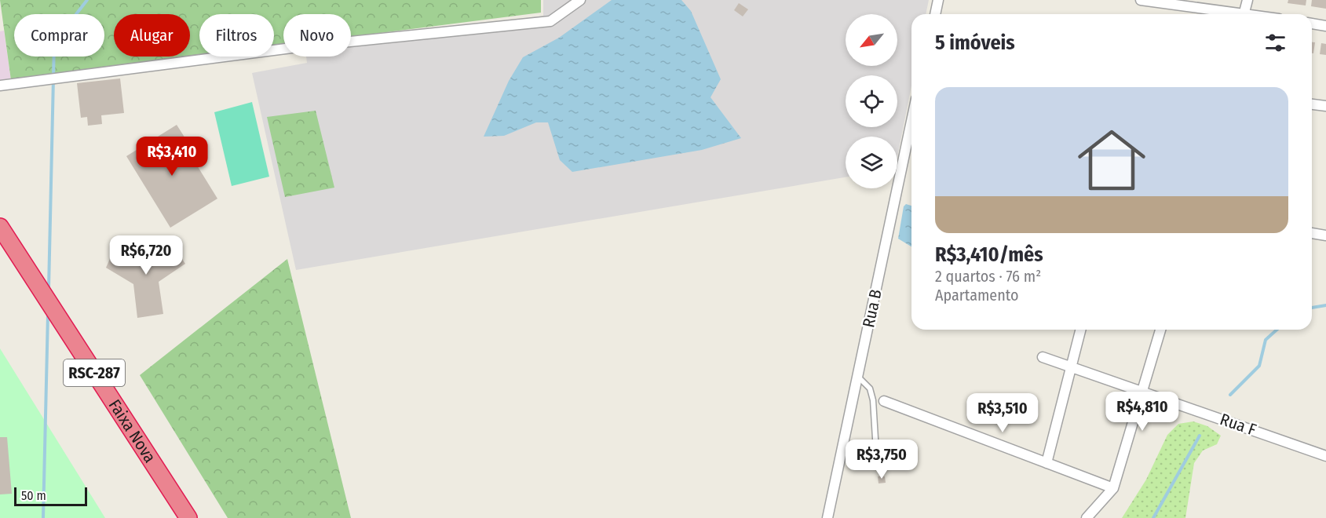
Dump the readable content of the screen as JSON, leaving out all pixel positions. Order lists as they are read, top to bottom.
{
  "streets": {
    "highway": ["RSC-287", "Faixa Nova"],
    "street": ["Rua B", "Rua F"]
  },
  "scale_bar": "50 m",
  "north": "bottom left",
  "page": {
    "chip": [
      "Comprar",
      "Alugar",
      "Filtros",
      "Novo"
    ],
    "heading": "5 imóveis",
    "list": [
      {
        "name": "R$3,410/mês",
        "note": "2 quartos · 76 m² · Apartamento"
      }
    ],
    "price": [
      "R$3,410",
      "R$6,720",
      "R$4,810",
      "R$3,510",
      "R$3,750"
    ],
    "scale": "50 m"
  }
}
